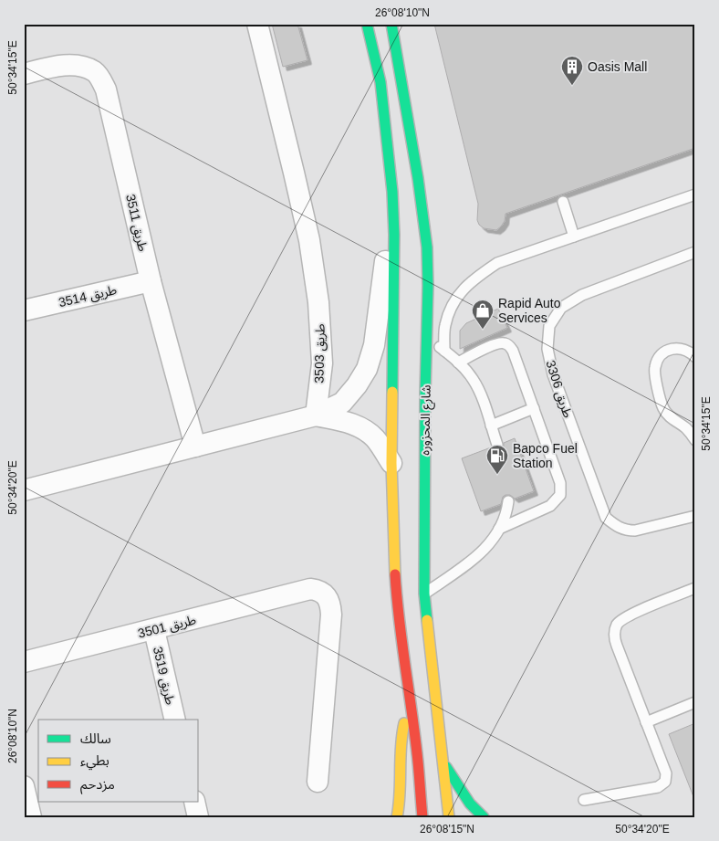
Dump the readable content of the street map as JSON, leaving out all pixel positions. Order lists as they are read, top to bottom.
{
  "streets": {
    "main road": ["شارع المحزوره"],
    "street": [
      "طريق 3511",
      "طريق 3514",
      "طريق 3503",
      "طريق 3501",
      "طريق 3519"
    ],
    "lane": ["طريق 3306"]
  },
  "crossings": [
    ["طريق 3511", "طريق 3514"],
    ["طريق 3501", "طريق 3519"]
  ],
  "places": {
    "building": ["Oasis Mall"],
    "shop": ["Rapid Auto Services"],
    "fuel station": ["Bapco Fuel Station"]
  },
  "legend": ["سالك", "بطيء", "مزدحم"],
  "coordinates": [
    "26°08'10\"N",
    "50°34'15\"E",
    "50°34'20\"E",
    "26°08'15\"N"
  ]
}
